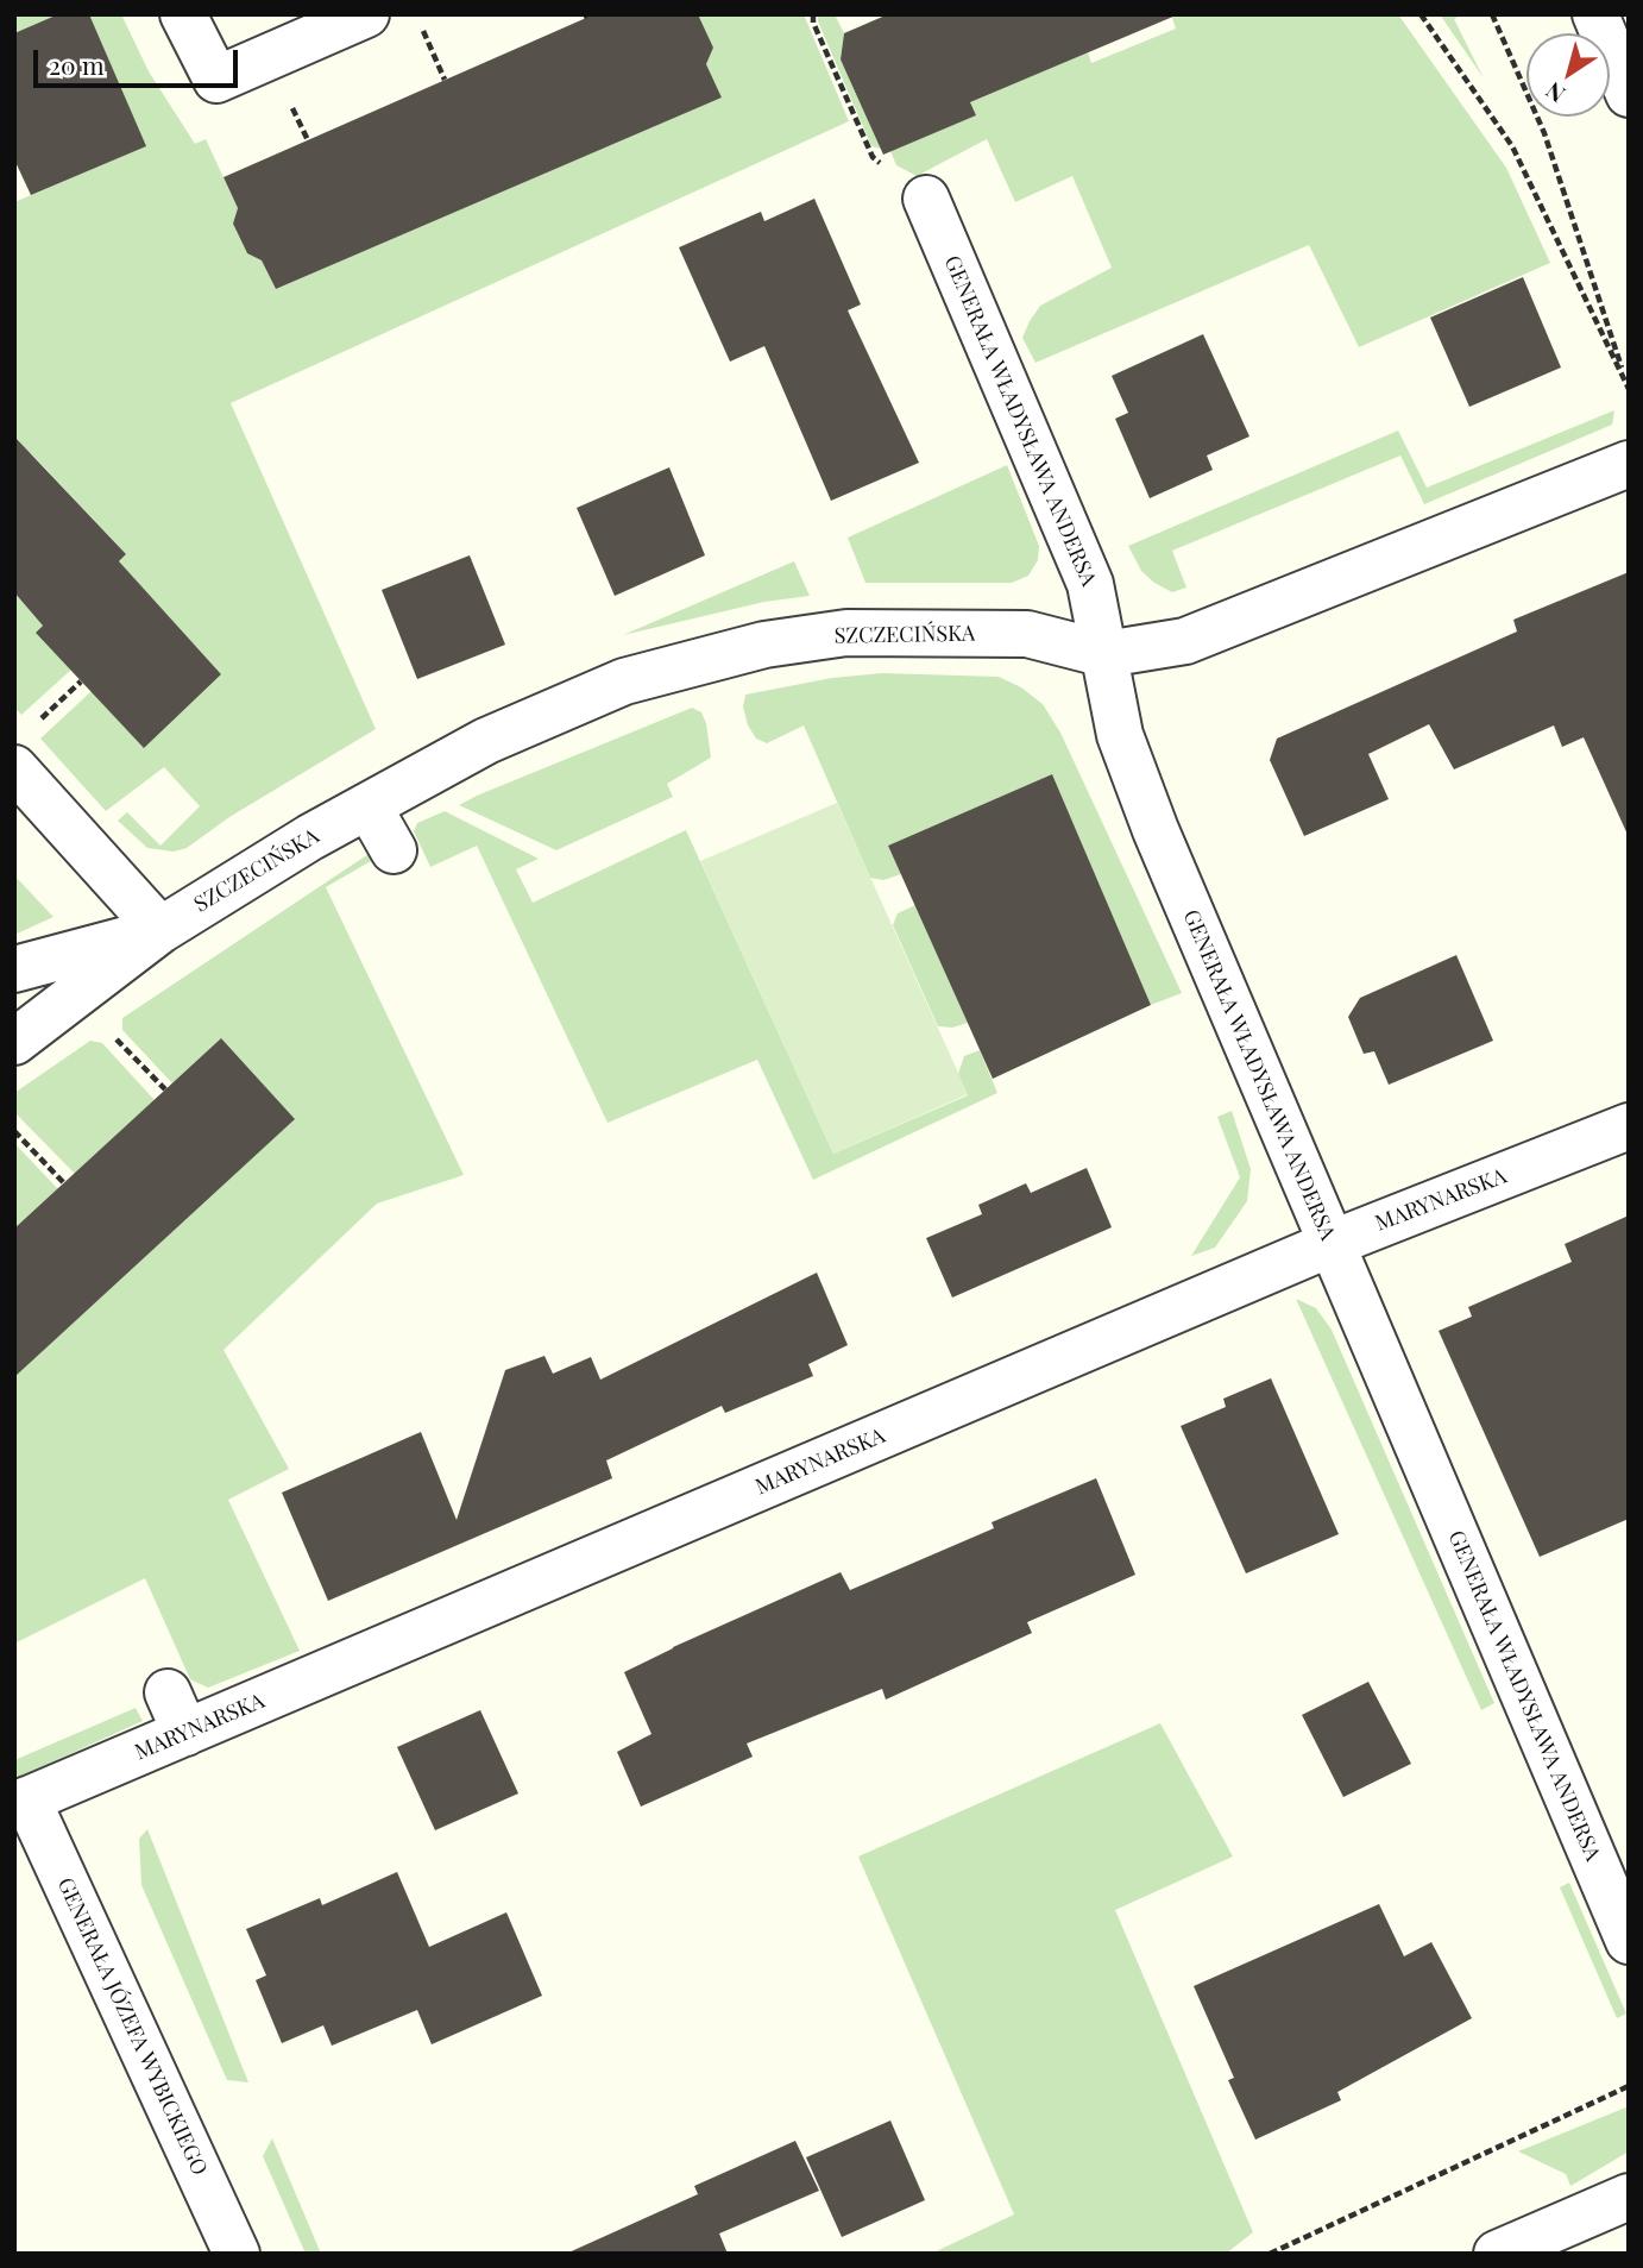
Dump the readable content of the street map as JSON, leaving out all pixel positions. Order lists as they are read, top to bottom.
{
  "streets": {
    "street": [
      "GENERAŁA WŁADYSŁAWA ANDERSA",
      "SZCZECIŃSKA",
      "MARYNARSKA",
      "GENERAŁA JÓZEFA WYBICKIEGO"
    ]
  },
  "crossings": [
    ["GENERAŁA WŁADYSŁAWA ANDERSA", "SZCZECIŃSKA"],
    ["GENERAŁA WŁADYSŁAWA ANDERSA", "MARYNARSKA"],
    ["MARYNARSKA", "GENERAŁA JÓZEFA WYBICKIEGO"]
  ],
  "scale_bar": "20 m",
  "north": "bottom left"
}
